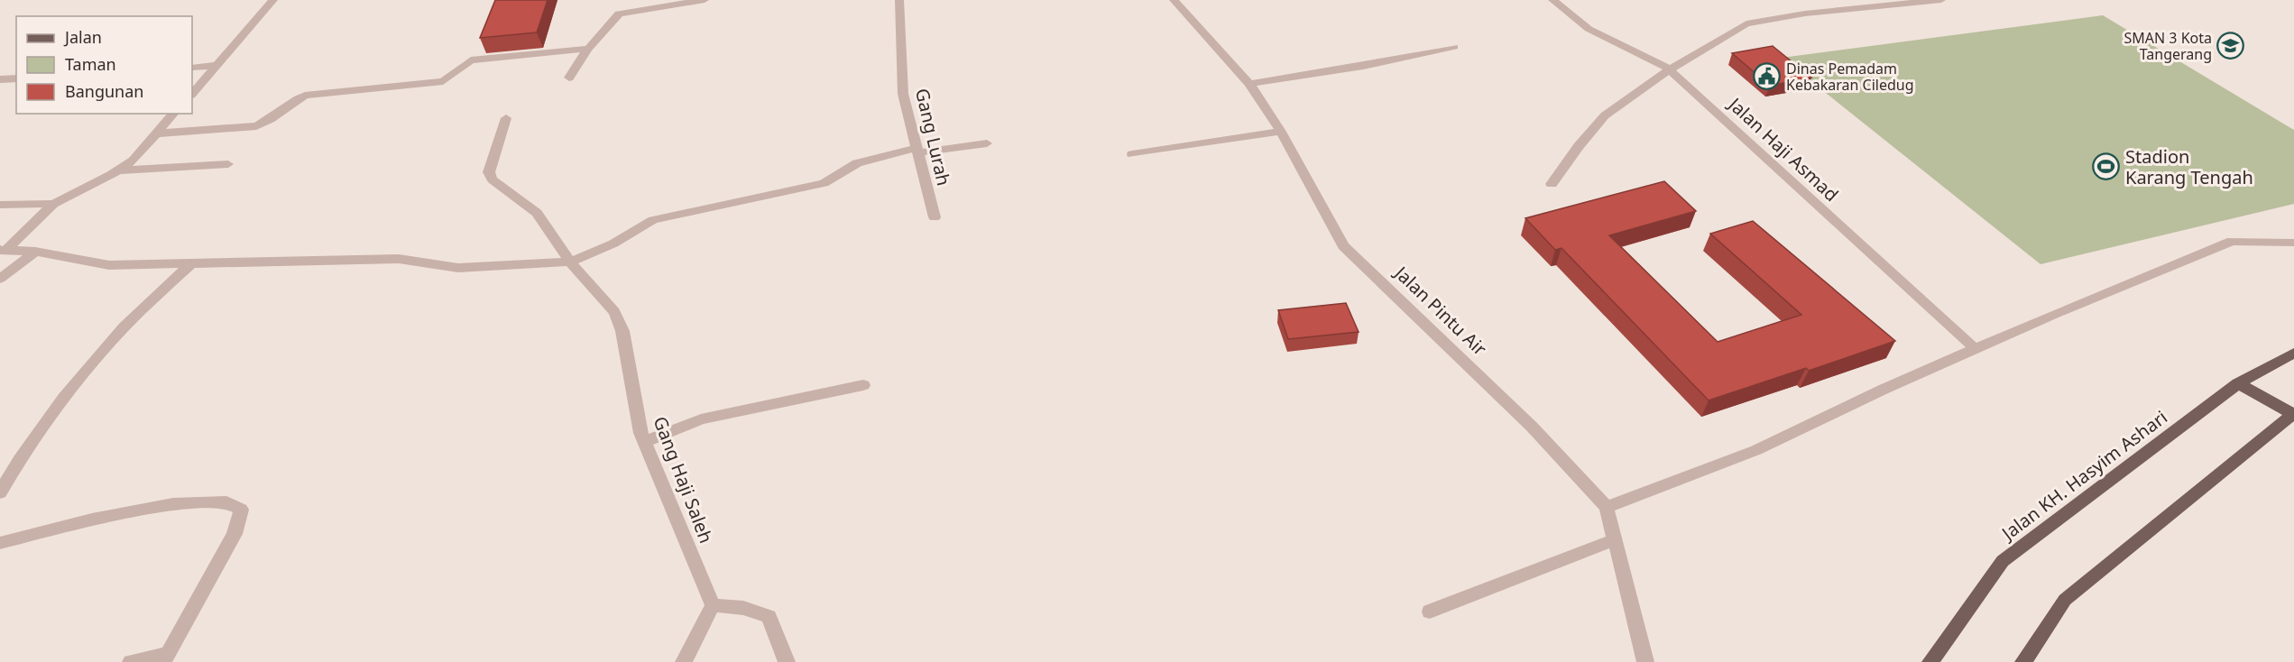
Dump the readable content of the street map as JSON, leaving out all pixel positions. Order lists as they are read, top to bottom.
{
  "streets": {
    "main road": ["Jalan KH. Hasyim Ashari"],
    "street": [
      "Gang Lurah",
      "Jalan Haji Asmad",
      "Jalan Pintu Air",
      "Gang Haji Saleh"
    ]
  },
  "places": {
    "school or university": ["SMAN 3 Kota Tangerang"],
    "public building": ["Dinas Pemadam Kebakaran Ciledug"],
    "sports": ["Stadion Karang Tengah"]
  },
  "legend": ["Jalan", "Taman", "Bangunan"]
}
